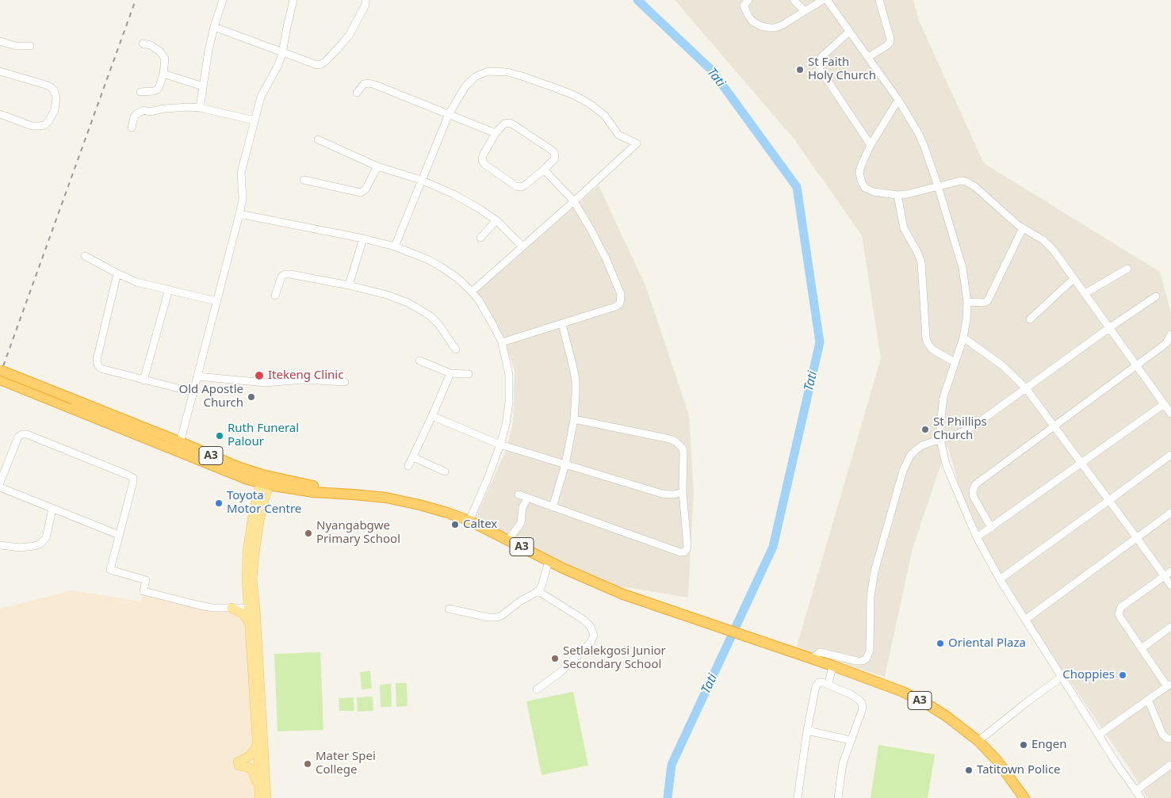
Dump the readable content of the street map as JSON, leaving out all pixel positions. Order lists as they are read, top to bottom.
{
  "streets": {
    "highway": ["A3"]
  },
  "water": ["Tati"],
  "places": [
    "St Faith Holy Church",
    "Itekeng Clinic",
    "Old Apostle Church",
    "St Phillips Church",
    "Ruth Funeral Palour",
    "Toyota Motor Centre",
    "Caltex",
    "Nyangabgwe Primary School",
    "Oriental Plaza",
    "Setlalekgosi Junior Secondary School",
    "Choppies",
    "Engen",
    "Mater Spei College",
    "Tatitown Police"
  ]
}
